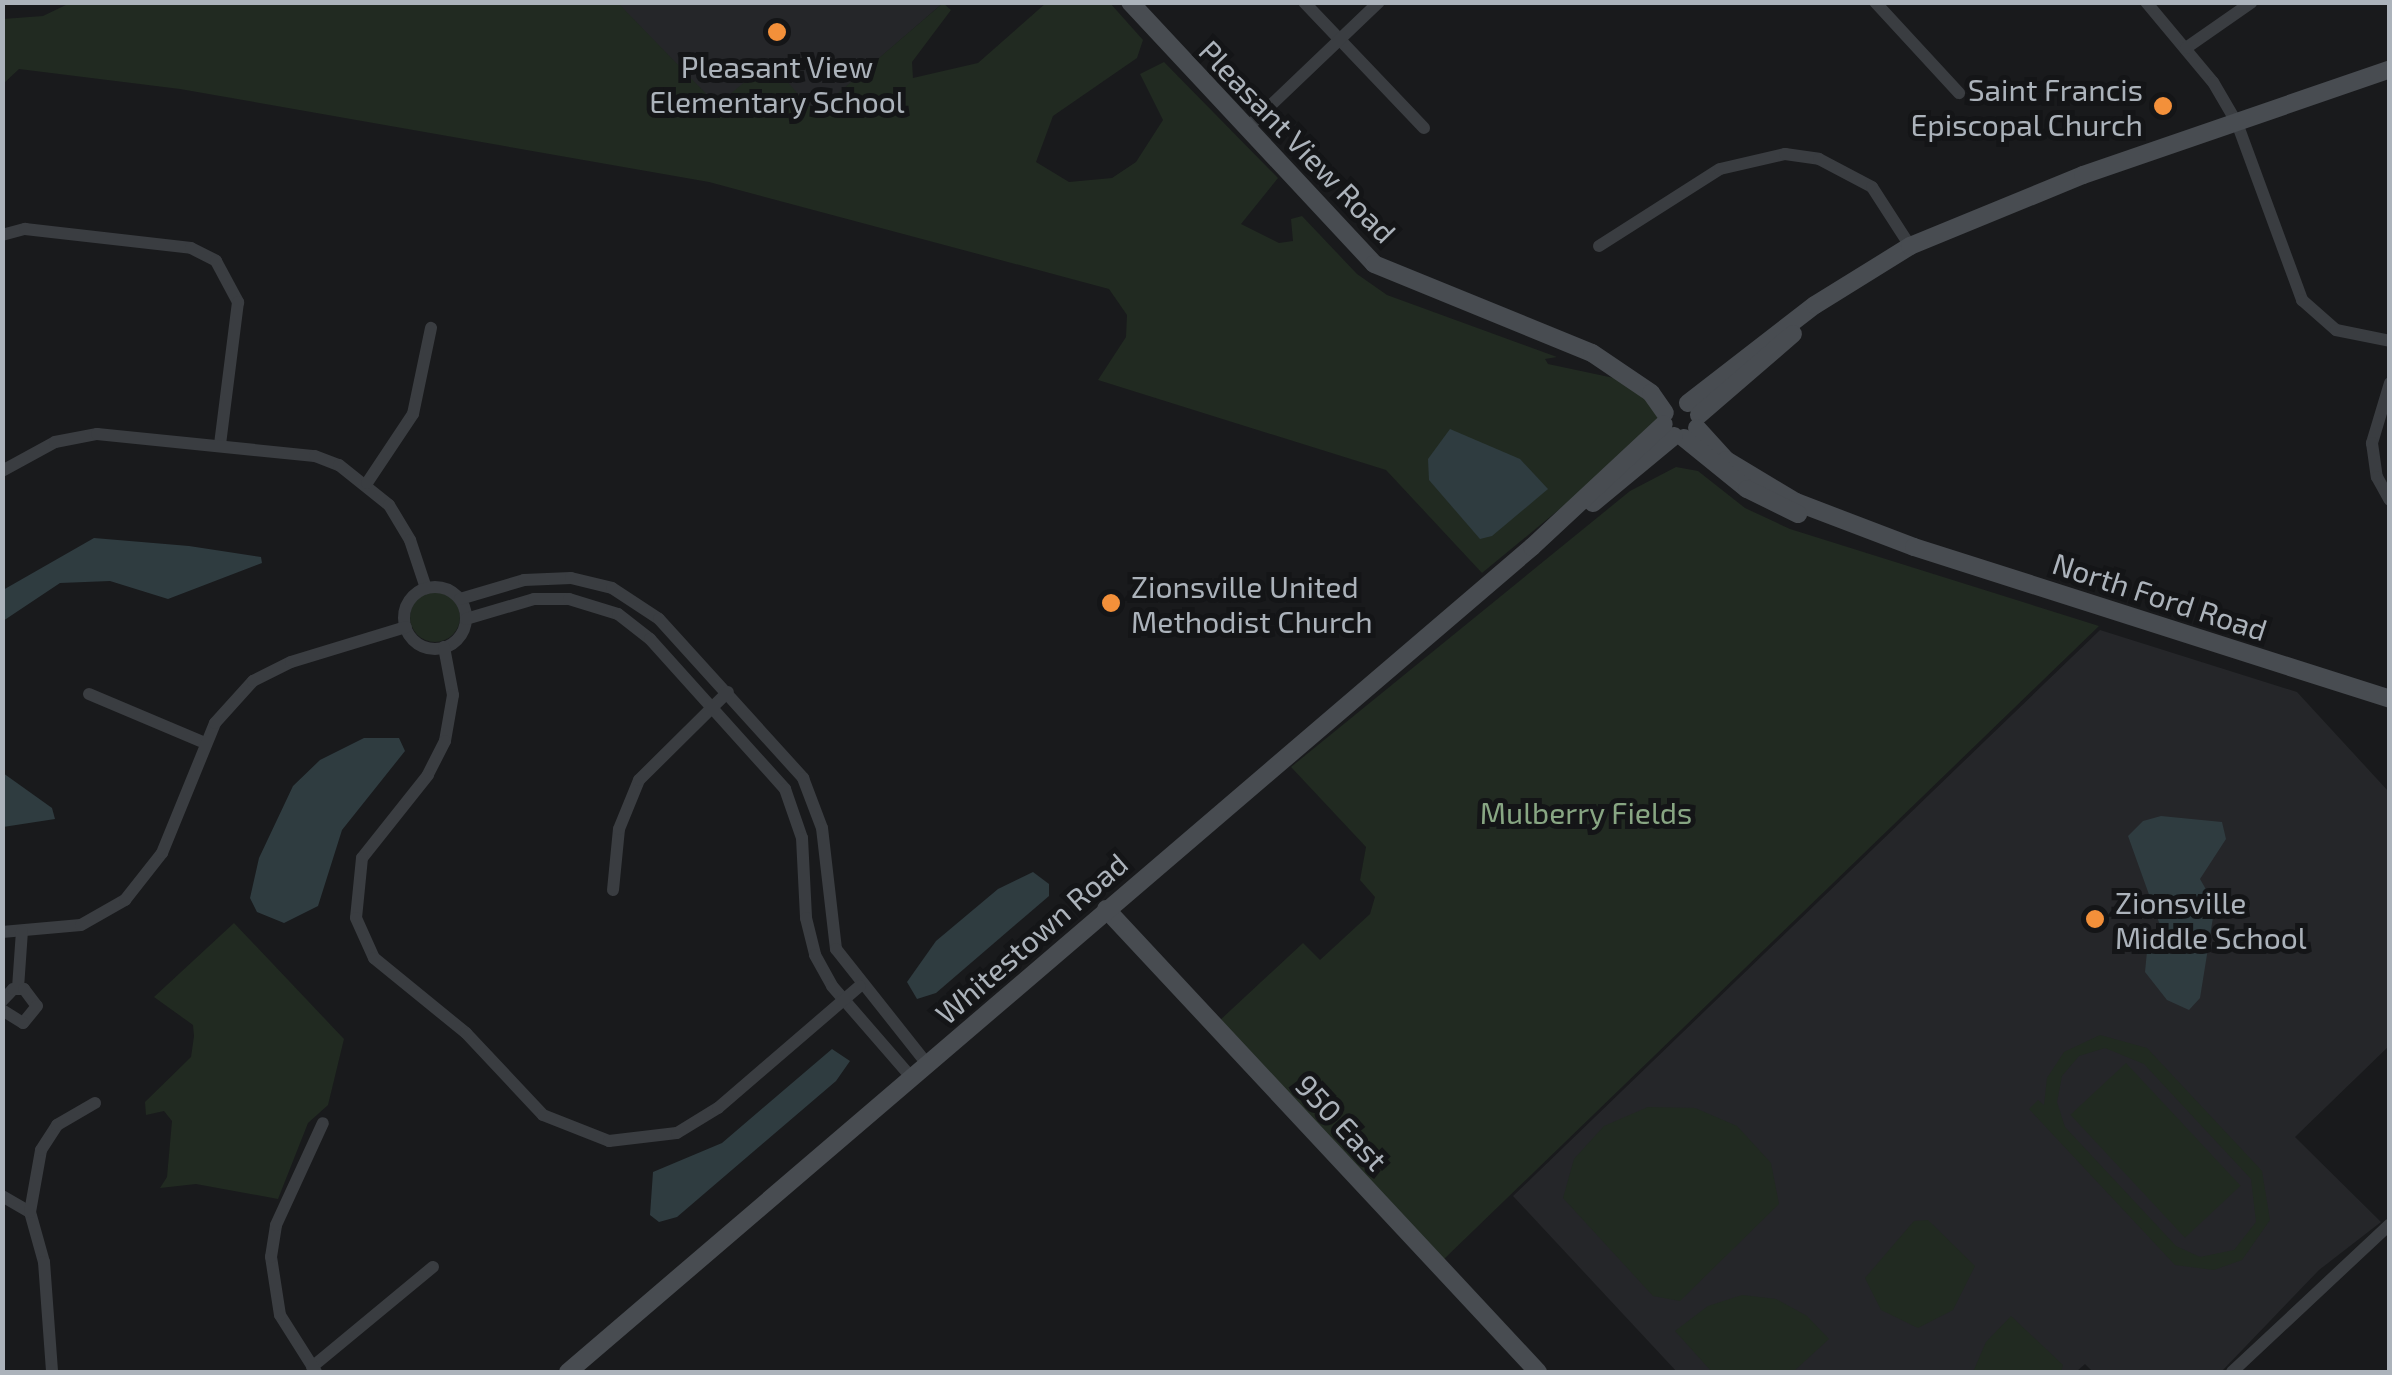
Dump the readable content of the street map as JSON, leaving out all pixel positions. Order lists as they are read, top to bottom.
{
  "streets": {
    "street": [
      "Pleasant View Road",
      "North Ford Road",
      "Whitestown Road",
      "950 East"
    ]
  },
  "crossings": [
    ["Pleasant View Road", "North Ford Road"],
    ["Pleasant View Road", "Whitestown Road"],
    ["North Ford Road", "Whitestown Road"],
    ["Whitestown Road", "950 East"]
  ],
  "parks": ["Mulberry Fields"],
  "places": [
    "Pleasant View Elementary School",
    "Saint Francis Episcopal Church",
    "Zionsville United Methodist Church",
    "Zionsville Middle School"
  ]
}
